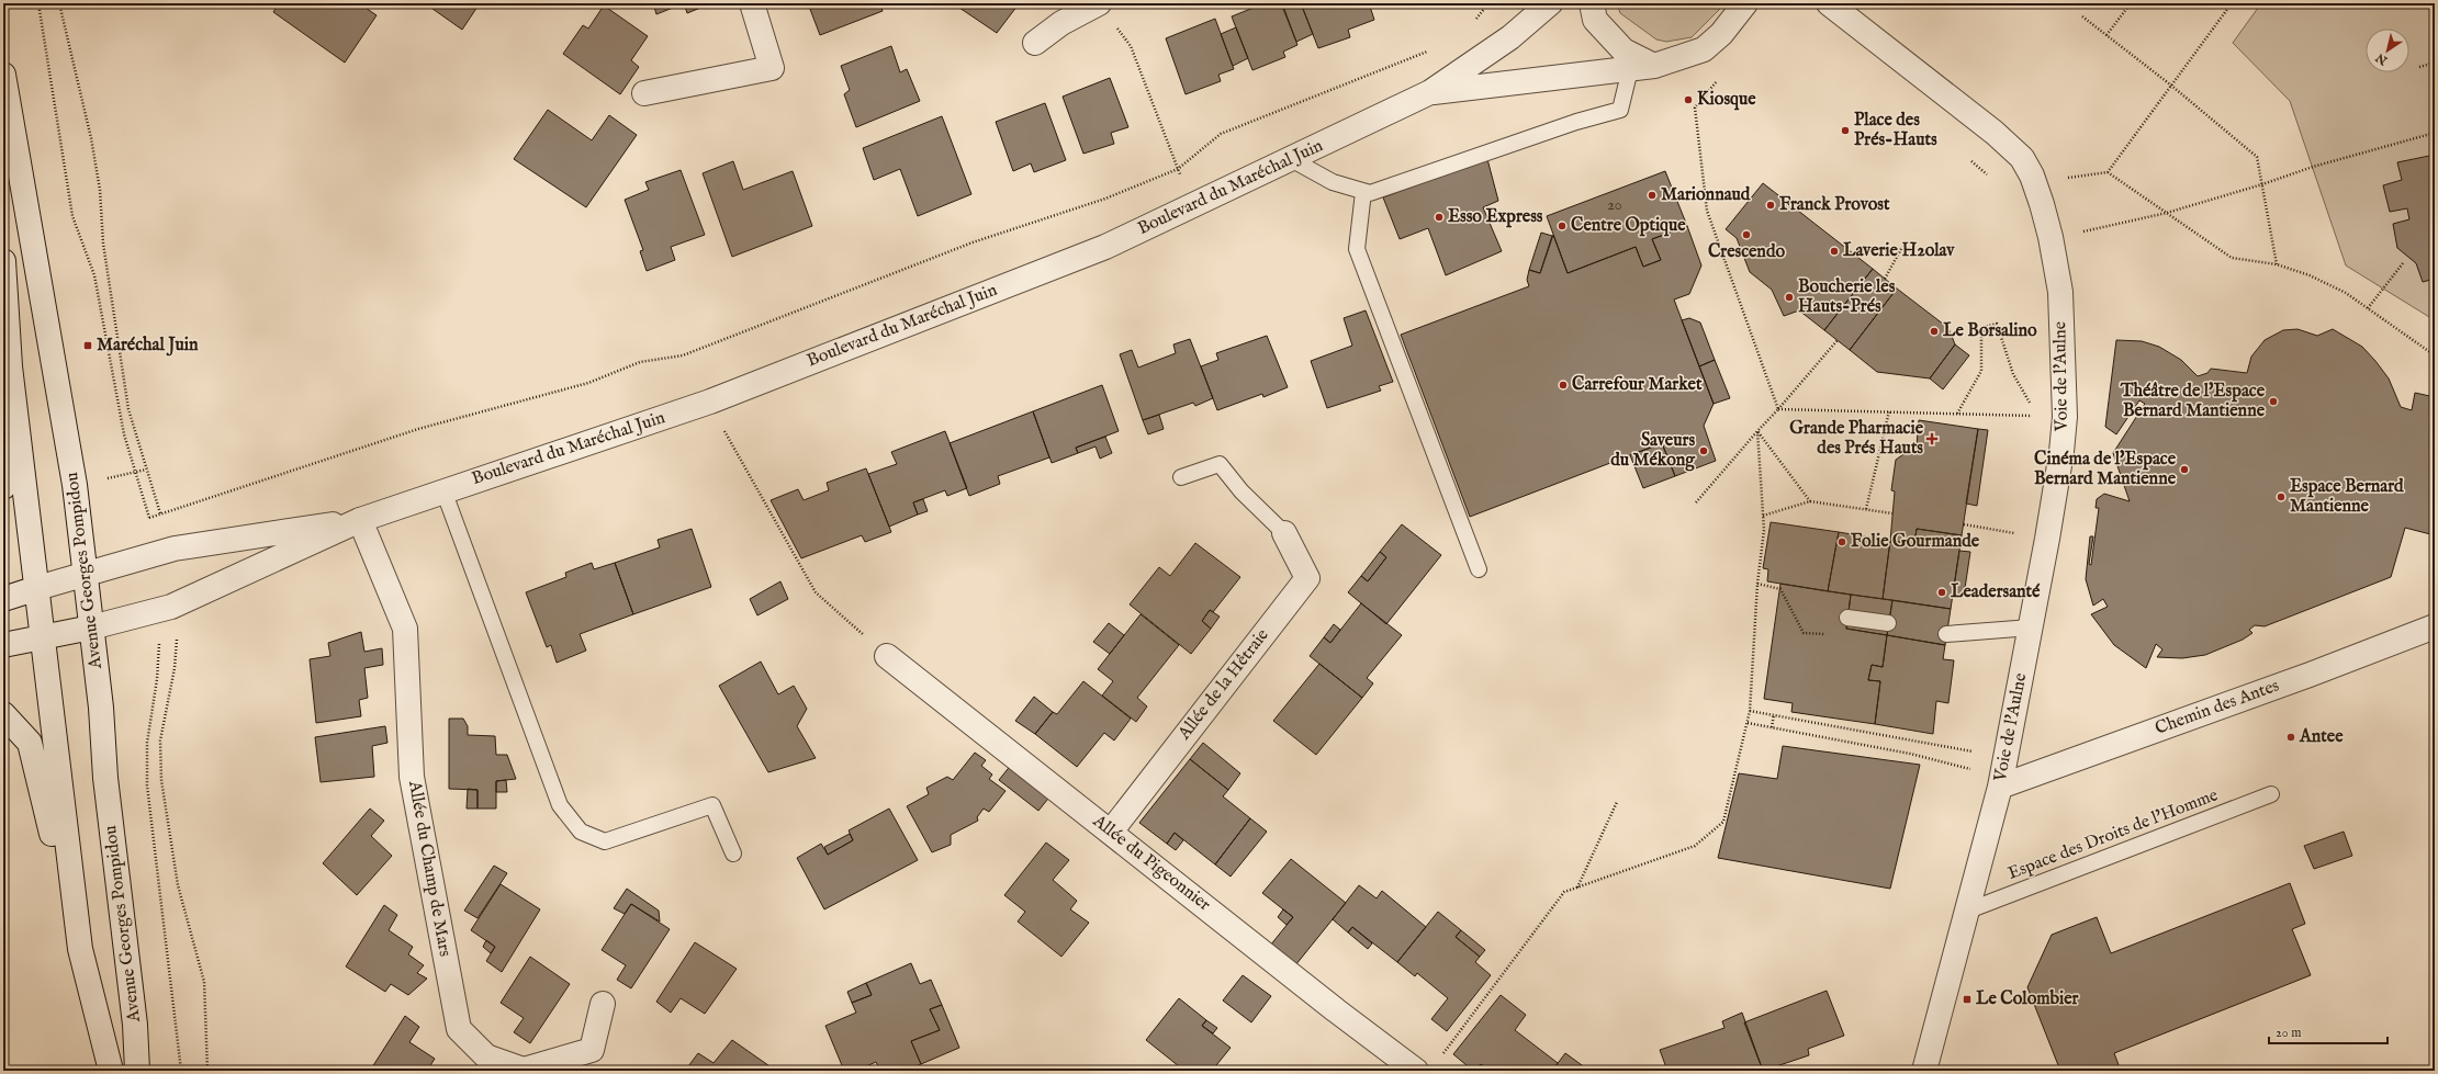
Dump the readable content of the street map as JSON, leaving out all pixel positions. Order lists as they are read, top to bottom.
{
  "streets": {
    "street": [
      "Boulevard du Maréchal Juin",
      "Voie de l'Aulne",
      "Avenue Georges Pompidou",
      "Allée de la Hêtraie",
      "Chemin des Antes",
      "Allée du Pigeonnier",
      "Allée du Champ de Mars"
    ],
    "lane": ["Espace des Droits de l'Homme"]
  },
  "crossings": [
    ["Boulevard du Maréchal Juin", "Avenue Georges Pompidou"],
    ["Boulevard du Maréchal Juin", "Allée du Champ de Mars"],
    ["Voie de l'Aulne", "Chemin des Antes"],
    ["Voie de l'Aulne", "Espace des Droits de l'Homme"],
    ["Allée de la Hêtraie", "Allée du Pigeonnier"]
  ],
  "places": {
    "other": [
      "Kiosque",
      "Place des Prés-Hauts",
      "Marionnaud",
      "Franck Provost",
      "Esso Express",
      "Centre Optique",
      "Crescendo",
      "Laverie H2olav",
      "Boucherie les Hauts-Prés",
      "Le Borsalino",
      "Carrefour Market",
      "Théâtre de l'Espace Bernard Mantienne",
      "Saveurs du Mékong",
      "Cinéma de l'Espace Bernard Mantienne",
      "Espace Bernard Mantienne",
      "Folie Gourmande",
      "Leadersanté",
      "Antee"
    ],
    "transit": ["Maréchal Juin", "Le Colombier"],
    "health": ["Grande Pharmacie des Prés Hauts"]
  },
  "house_numbers": ["20"],
  "scale_bar": "20 m",
  "north": "bottom left"
}
